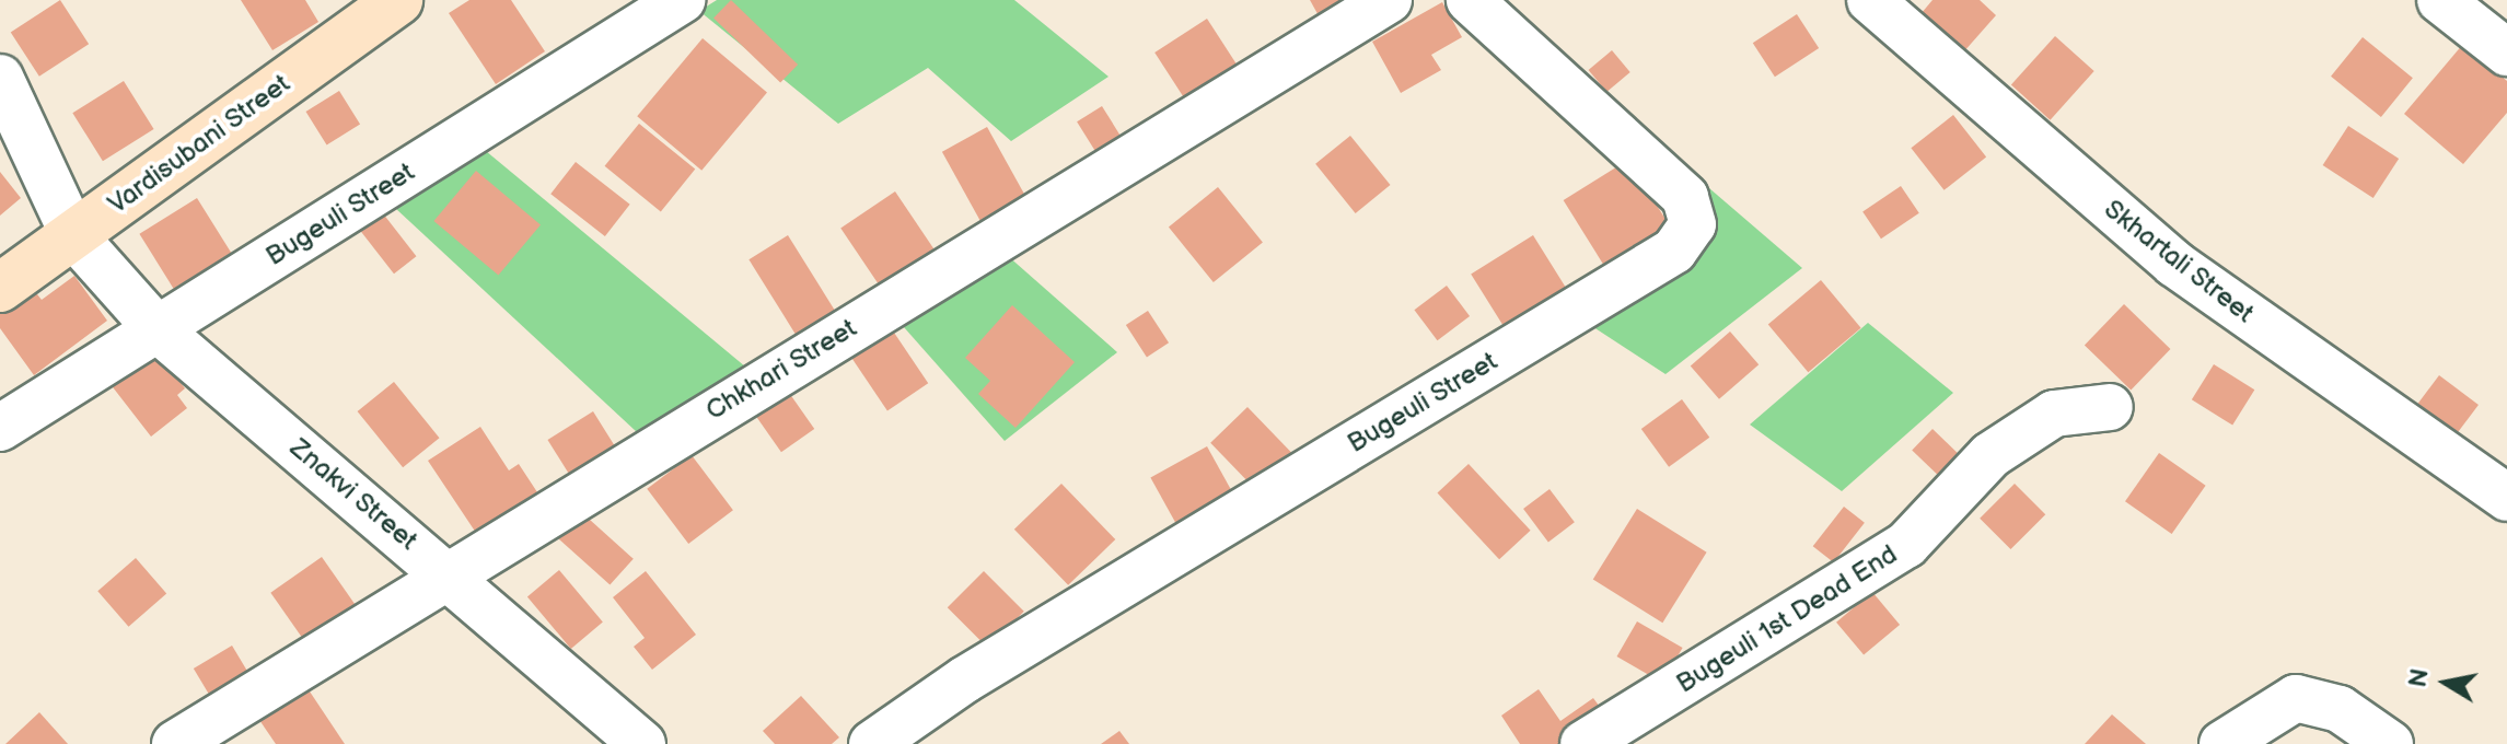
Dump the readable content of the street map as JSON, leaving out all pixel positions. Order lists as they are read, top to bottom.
{
  "streets": {
    "street": [
      "Vardisubani Street",
      "Bugeuli Street",
      "Skhartali Street",
      "Chkhari Street",
      "Znakvi Street",
      "Bugeuli 1st Dead End"
    ]
  },
  "crossings": [
    ["Vardisubani Street", "Znakvi Street"],
    ["Bugeuli Street", "Znakvi Street"],
    ["Chkhari Street", "Znakvi Street"]
  ],
  "north": "left"
}
